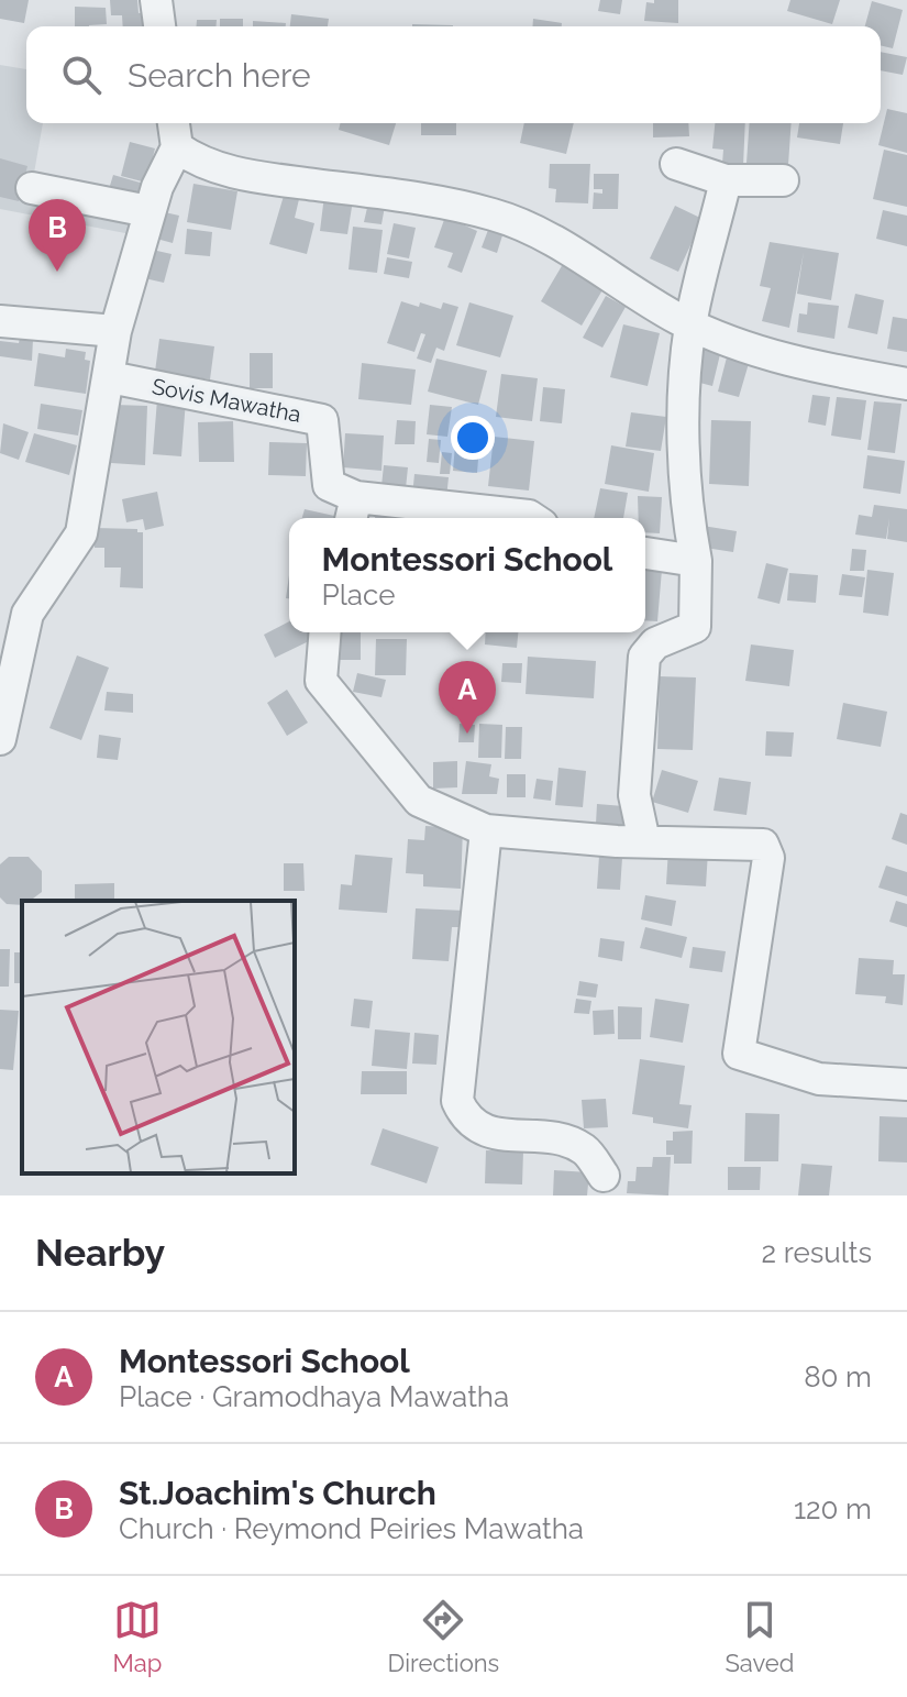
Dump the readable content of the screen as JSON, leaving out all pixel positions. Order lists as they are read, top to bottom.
{
  "streets": {
    "street": ["Sovis Mawatha"]
  },
  "page": {
    "search": "Search here",
    "pins": ["B", "A"],
    "popup": ["Montessori School", "Place"],
    "heading": ["Nearby", "2 results"],
    "list": [
      {
        "mark": "A",
        "name": "Montessori School",
        "note": "Place · Gramodhaya Mawatha",
        "value": "80 m"
      },
      {
        "mark": "B",
        "name": "St.Joachim's Church",
        "note": "Church · Reymond Peiries Mawatha",
        "value": "120 m"
      }
    ],
    "nav": ["Map", "Directions", "Saved"]
  }
}
